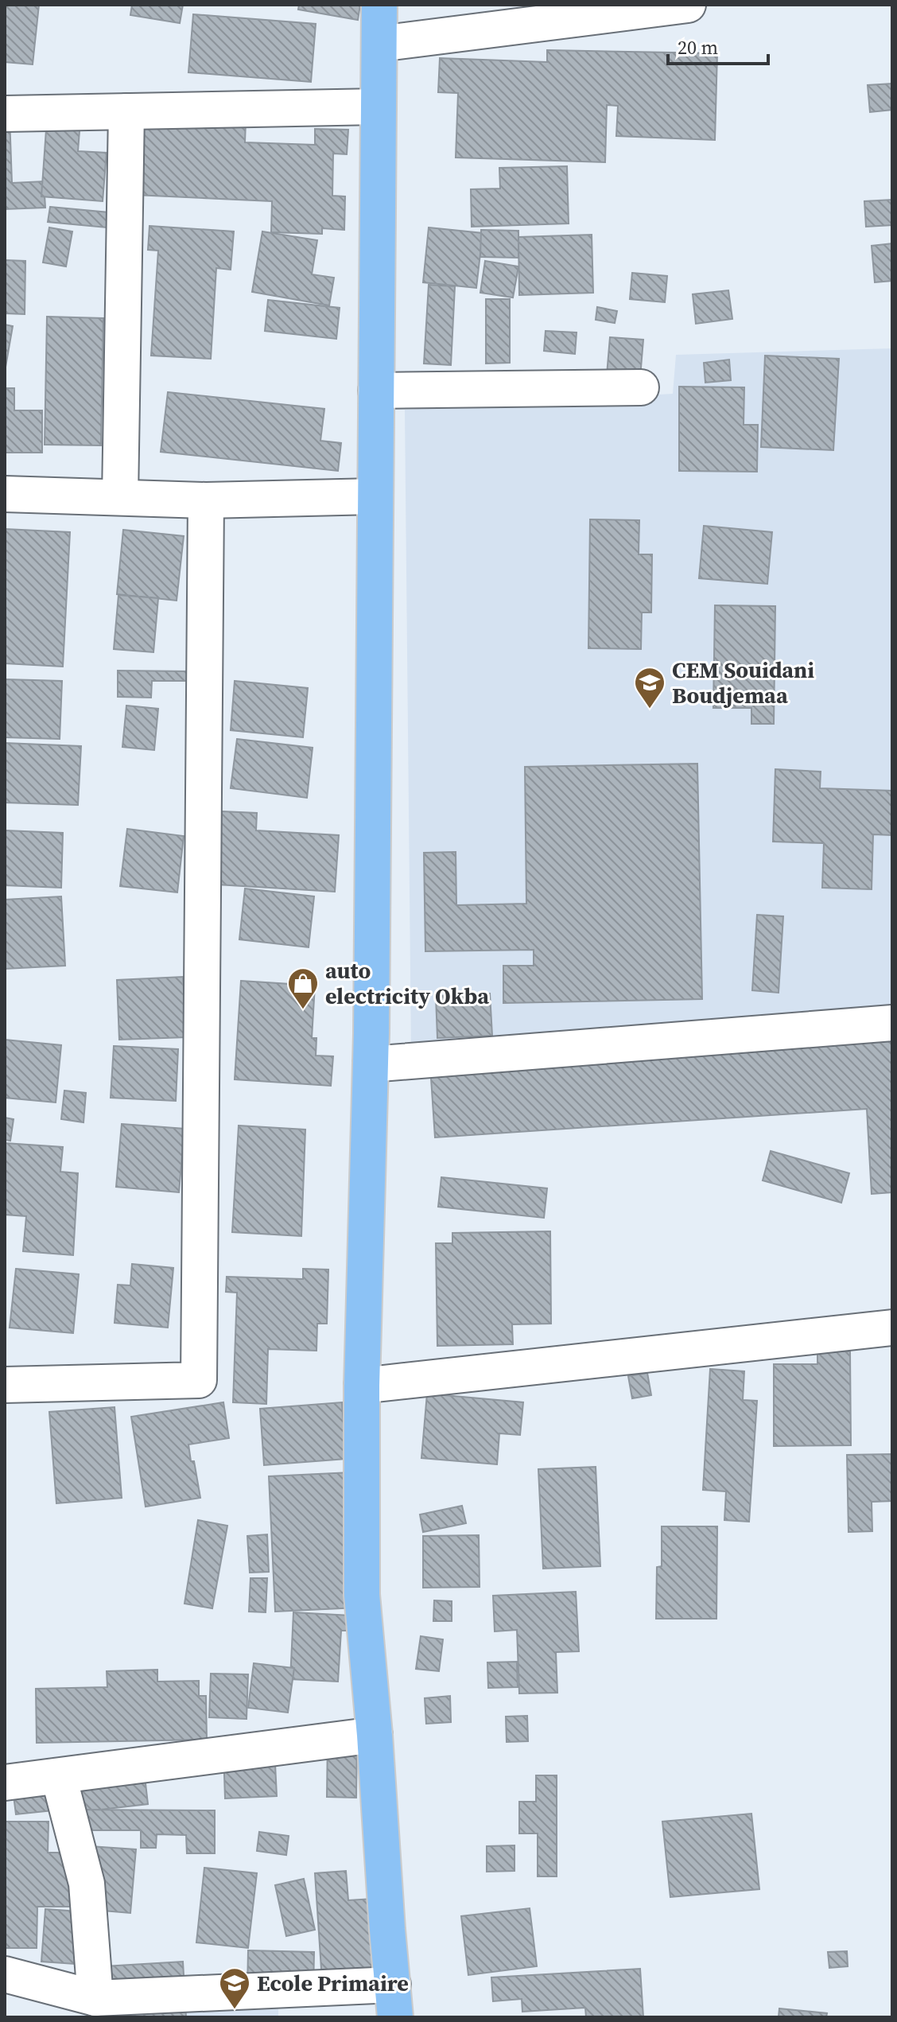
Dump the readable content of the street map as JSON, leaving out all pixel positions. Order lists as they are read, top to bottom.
{
  "places": {
    "school or university": ["CEM Souidani Boudjemaa", "Ecole Primaire"],
    "shop": ["auto electricity Okba"]
  },
  "scale_bar": "20 m"
}
